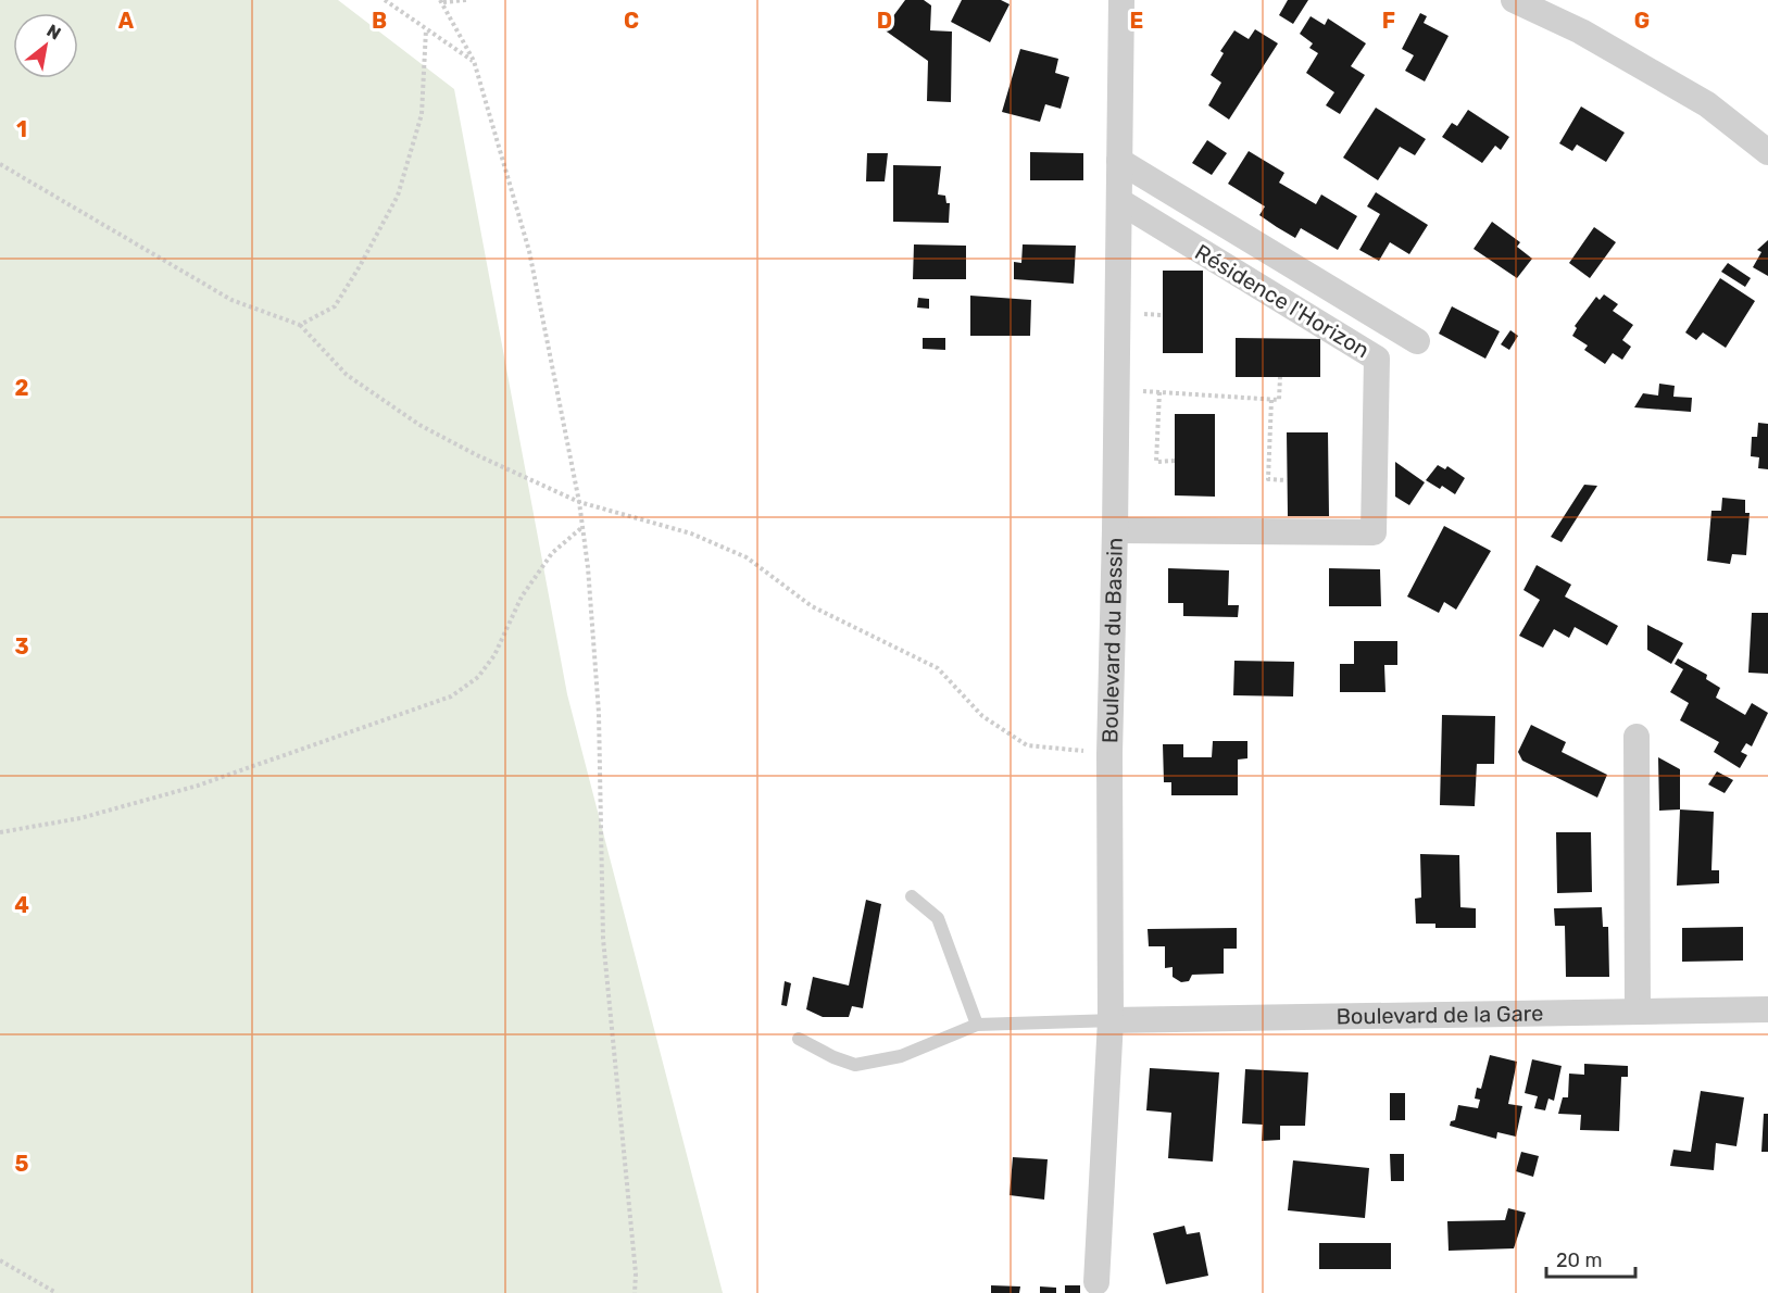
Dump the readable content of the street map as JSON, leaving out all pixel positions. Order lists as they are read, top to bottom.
{
  "streets": {
    "street": ["Résidence l'Horizon", "Boulevard du Bassin", "Boulevard de la Gare"]
  },
  "crossings": [
    ["Résidence l'Horizon", "Boulevard du Bassin"],
    ["Boulevard du Bassin", "Boulevard de la Gare"]
  ],
  "scale_bar": "20 m",
  "north": "top right",
  "grid": {
    "columns": [
      "A",
      "B",
      "C",
      "D",
      "E",
      "F",
      "G"
    ],
    "rows": [
      "1",
      "2",
      "3",
      "4",
      "5"
    ]
  }
}
